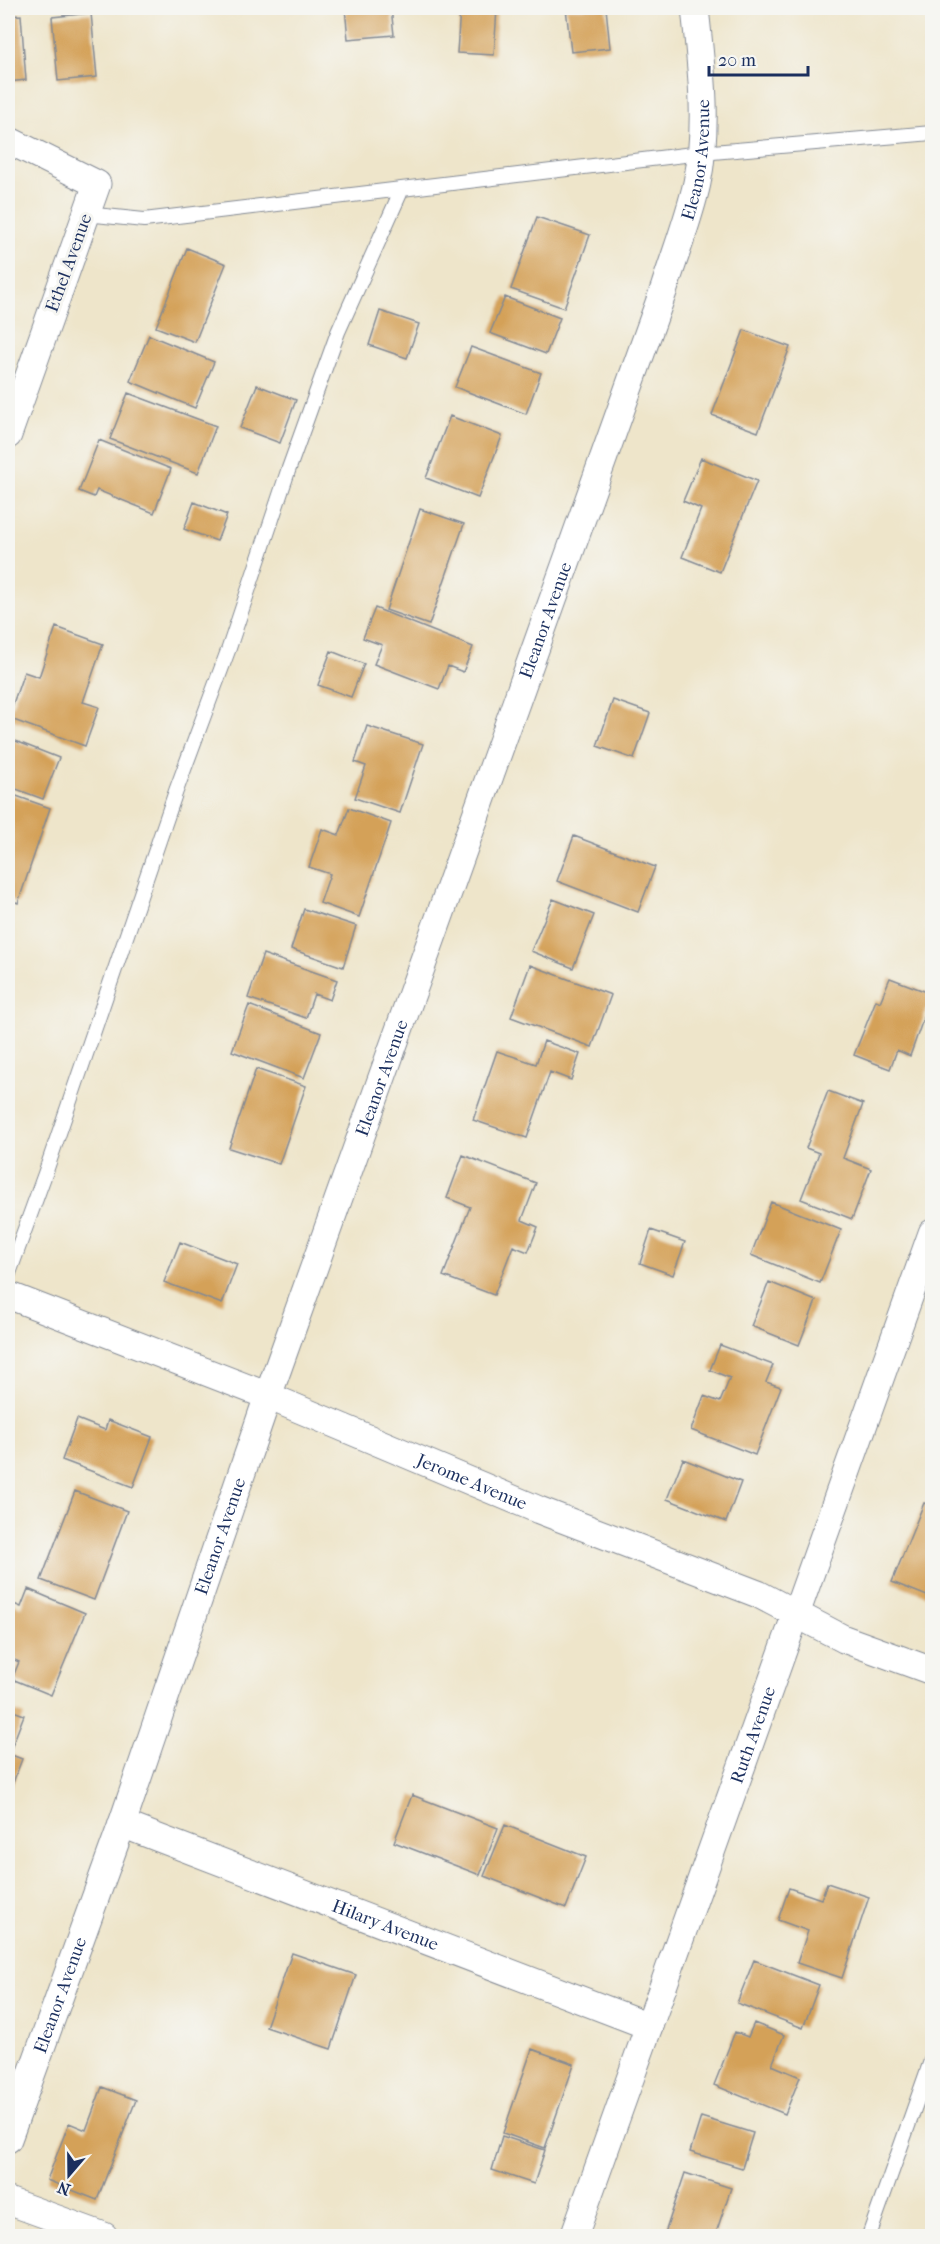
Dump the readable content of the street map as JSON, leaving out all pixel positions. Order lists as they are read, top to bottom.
{
  "streets": {
    "street": [
      "Eleanor Avenue",
      "Ethel Avenue",
      "Jerome Avenue",
      "Ruth Avenue",
      "Hilary Avenue"
    ]
  },
  "crossings": [
    ["Eleanor Avenue", "Jerome Avenue"],
    ["Eleanor Avenue", "Hilary Avenue"],
    ["Jerome Avenue", "Ruth Avenue"],
    ["Ruth Avenue", "Hilary Avenue"]
  ],
  "scale_bar": "20 m",
  "north": "bottom"
}
